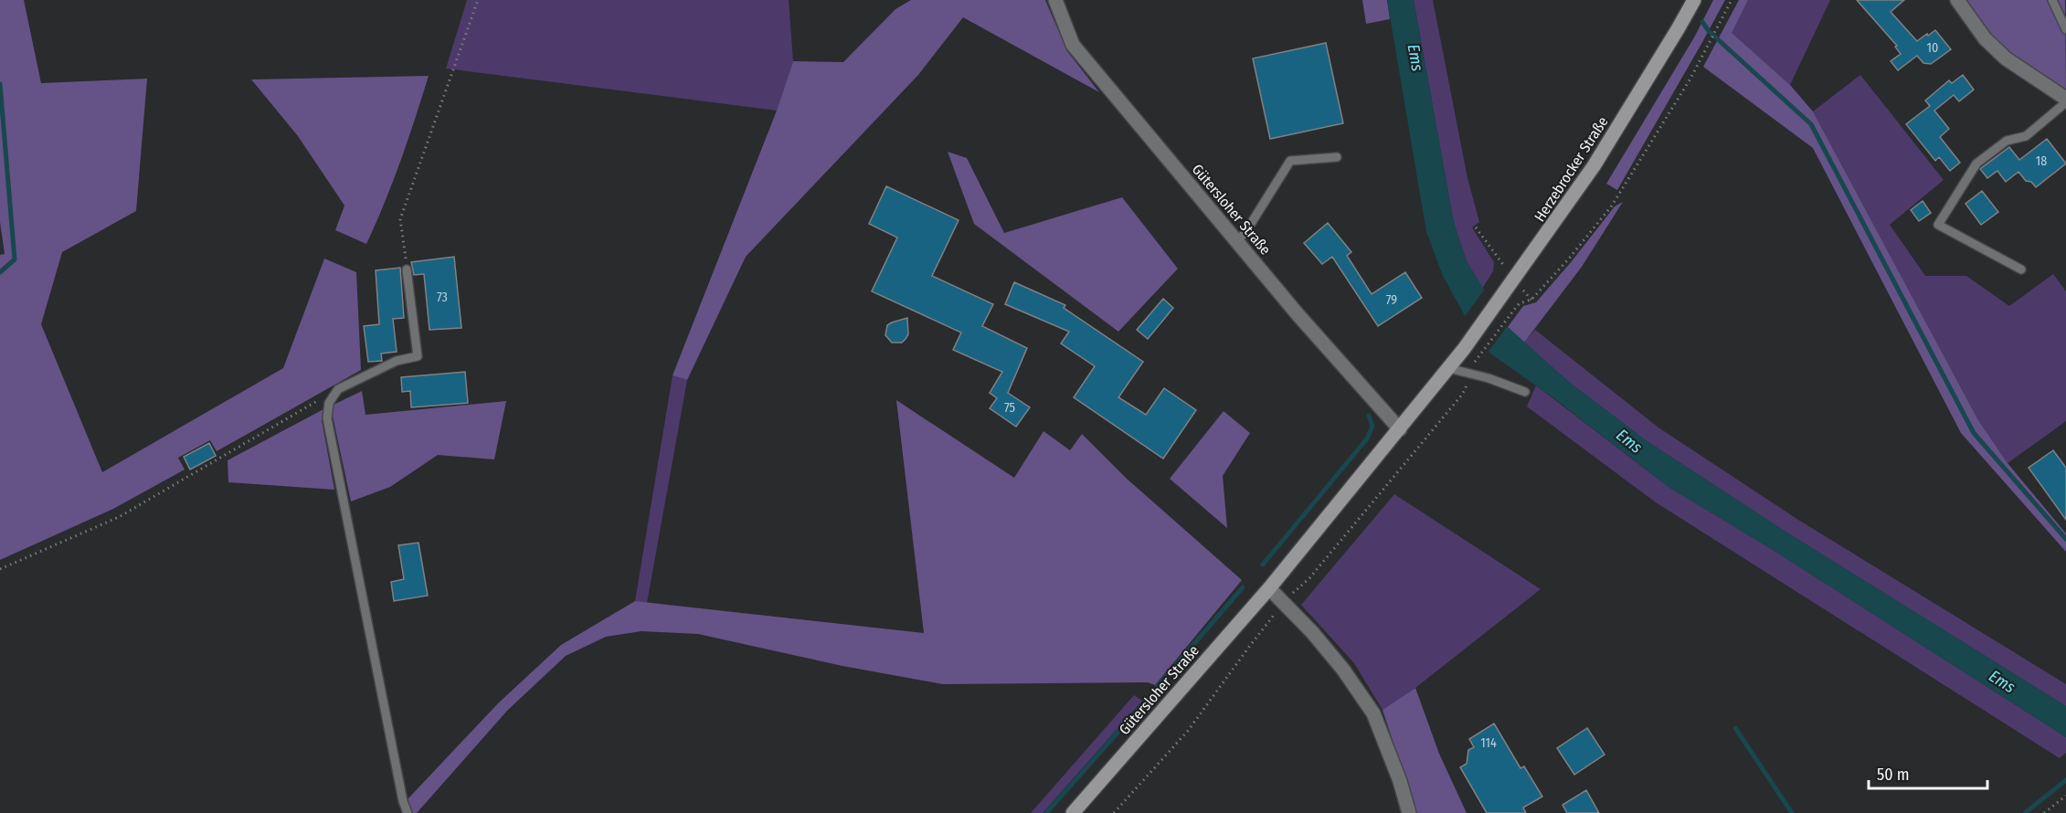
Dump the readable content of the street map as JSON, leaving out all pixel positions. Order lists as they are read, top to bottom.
{
  "streets": {
    "main road": ["Herzebrocker Straße", "Gütersloher Straße"]
  },
  "crossings": [
    ["Herzebrocker Straße", "Gütersloher Straße"]
  ],
  "water": ["Ems"],
  "house_numbers": [
    "10",
    "18",
    "73",
    "79",
    "75",
    "114"
  ],
  "scale_bar": "50 m"
}
